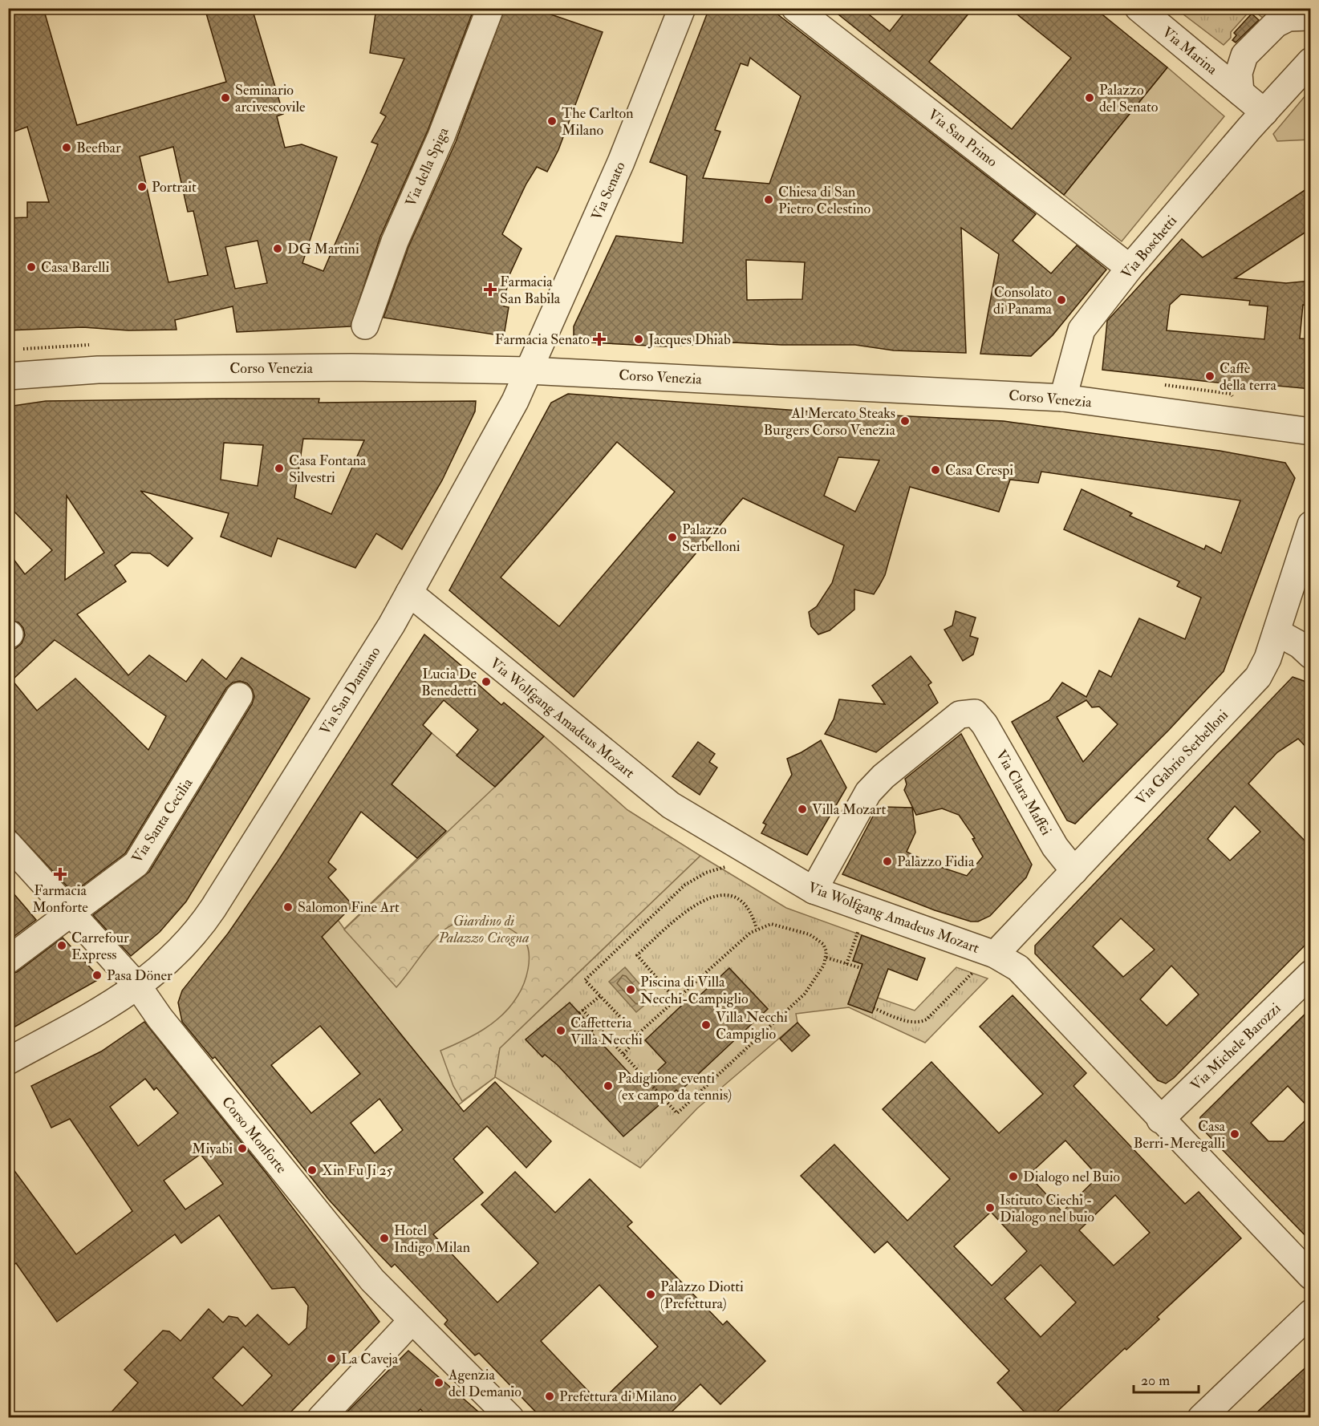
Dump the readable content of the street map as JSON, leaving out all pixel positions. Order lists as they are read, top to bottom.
{
  "streets": {
    "street": [
      "Via Marina",
      "Via San Primo",
      "Via della Spiga",
      "Via Senato",
      "Via Boschetti",
      "Corso Venezia",
      "Via San Damiano",
      "Via Wolfgang Amadeus Mozart",
      "Via Gabrio Serbelloni",
      "Via Clara Maffei",
      "Via Santa Cecilia",
      "Via Michele Barozzi",
      "Corso Monforte"
    ]
  },
  "crossings": [
    ["Via Marina", "Via Boschetti"],
    ["Via San Primo", "Via Boschetti"],
    ["Via Senato", "Corso Venezia"],
    ["Via Senato", "Via San Damiano"],
    ["Via Boschetti", "Corso Venezia"],
    ["Corso Venezia", "Via San Damiano"],
    ["Via San Damiano", "Via Wolfgang Amadeus Mozart"],
    ["Via San Damiano", "Corso Monforte"],
    ["Via Wolfgang Amadeus Mozart", "Via Gabrio Serbelloni"],
    ["Via Wolfgang Amadeus Mozart", "Via Clara Maffei"],
    ["Via Wolfgang Amadeus Mozart", "Via Michele Barozzi"],
    ["Via Gabrio Serbelloni", "Via Clara Maffei"],
    ["Via Santa Cecilia", "Corso Monforte"]
  ],
  "parks": ["Giardino di Palazzo Cicogna"],
  "places": {
    "other": [
      "Seminario arcivescovile",
      "Palazzo del Senato",
      "The Carlton Milano",
      "Beefbar",
      "Portrait",
      "Chiesa di San Pietro Celestino",
      "DG Martini",
      "Casa Barelli",
      "Consolato di Panama",
      "Jacques Dhiab",
      "Caffè della terra",
      "Al Mercato Steaks Burgers Corso Venezia",
      "Casa Fontana Silvestri",
      "Casa Crespi",
      "Palazzo Serbelloni",
      "Lucia De Benedetti",
      "Villa Mozart",
      "Palazzo Fidia",
      "Salomon Fine Art",
      "Carrefour Express",
      "Pasa Döner",
      "Piscina di Villa Necchi-Campiglio",
      "Villa Necchi Campiglio",
      "Caffetteria Villa Necchi",
      "Padiglione eventi (ex campo da tennis)",
      "Casa Berri-Meregalli",
      "Miyabi",
      "Xin Fu Ji 25",
      "Dialogo nel Buio",
      "Istituto Ciechi - Dialogo nel buio",
      "Hotel Indigo Milan",
      "Palazzo Diotti (Prefettura)",
      "La Caveja",
      "Agenzia del Demanio",
      "Prefettura di Milano"
    ],
    "health": ["Farmacia San Babila", "Farmacia Senato", "Farmacia Monforte"]
  },
  "scale_bar": "20 m"
}
